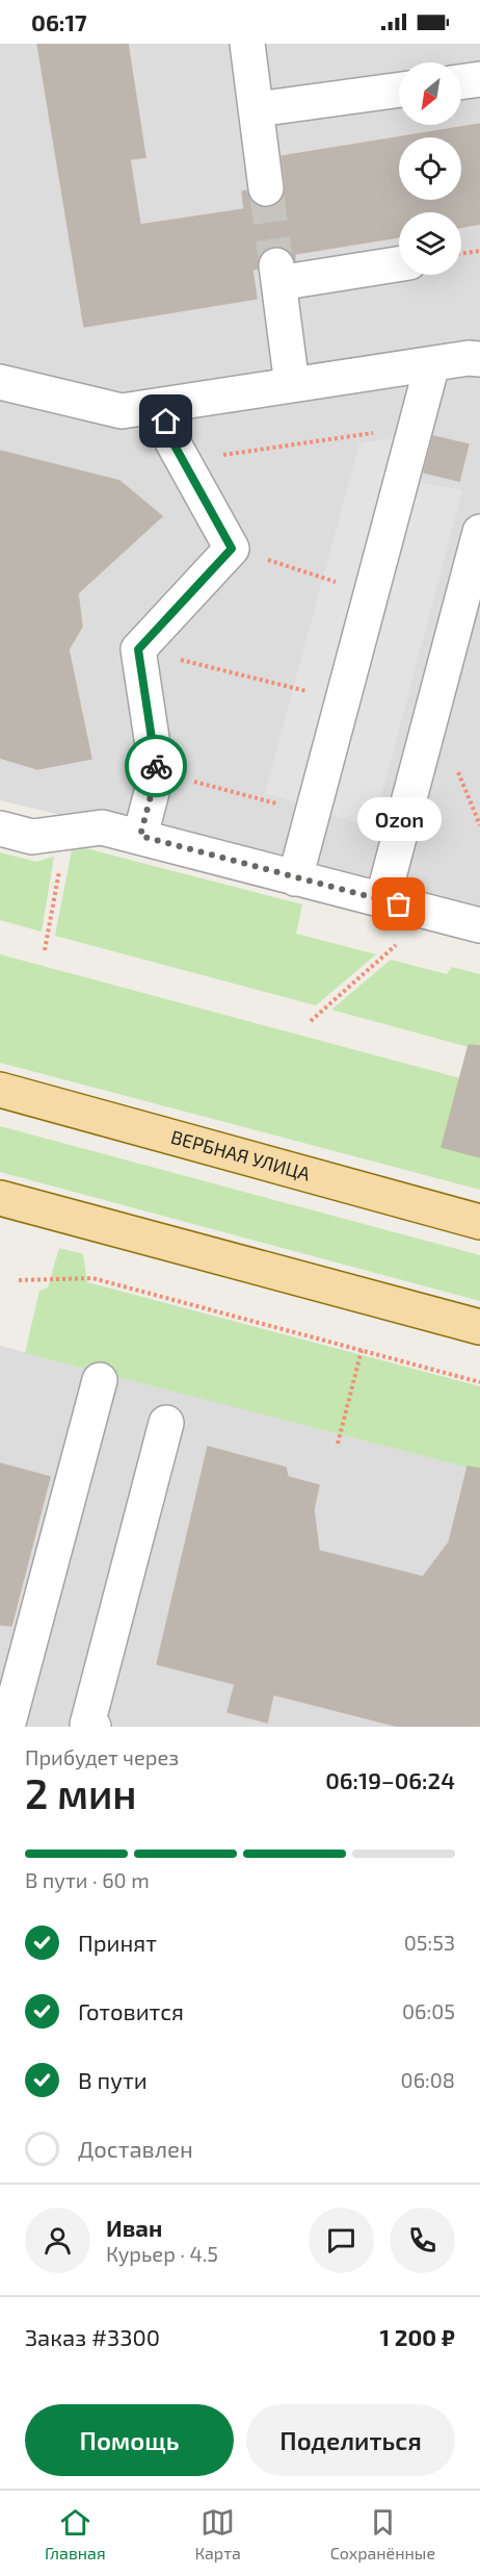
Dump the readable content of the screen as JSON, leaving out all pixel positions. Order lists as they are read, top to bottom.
{
  "streets": {
    "main road": ["ВЕРБНАЯ УЛИЦА"]
  },
  "places": ["Ozon"],
  "north": "bottom left",
  "page": {
    "status": "06:17",
    "bubble": "Ozon",
    "heading": ["2 мин", "Прибудет через", "06:19–06:24"],
    "panel": [
      "Иван",
      "Курьер · 4.5",
      "Заказ #3300",
      "1 200 ₽"
    ],
    "bar": "В пути · 60 m",
    "list": [
      ["Принят", "05:53"],
      ["Готовится", "06:05"],
      ["В пути", "06:08"],
      "Доставлен"
    ],
    "buttons": ["Помощь", "Поделиться"],
    "tabs": ["Главная", "Карта", "Сохранённые"]
  }
}
